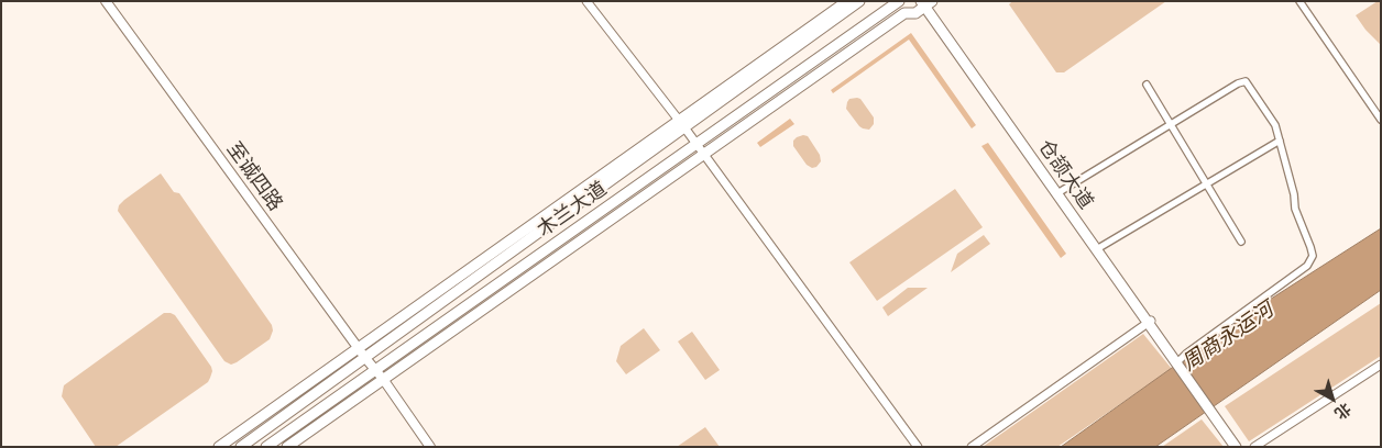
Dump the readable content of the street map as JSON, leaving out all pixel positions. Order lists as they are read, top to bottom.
{
  "streets": {
    "main road": ["仓颉大道", "至诚四路", "木兰大道"]
  },
  "crossings": [
    ["至诚四路", "木兰大道"]
  ],
  "water": ["周商永运河"],
  "north": "bottom right"
}
